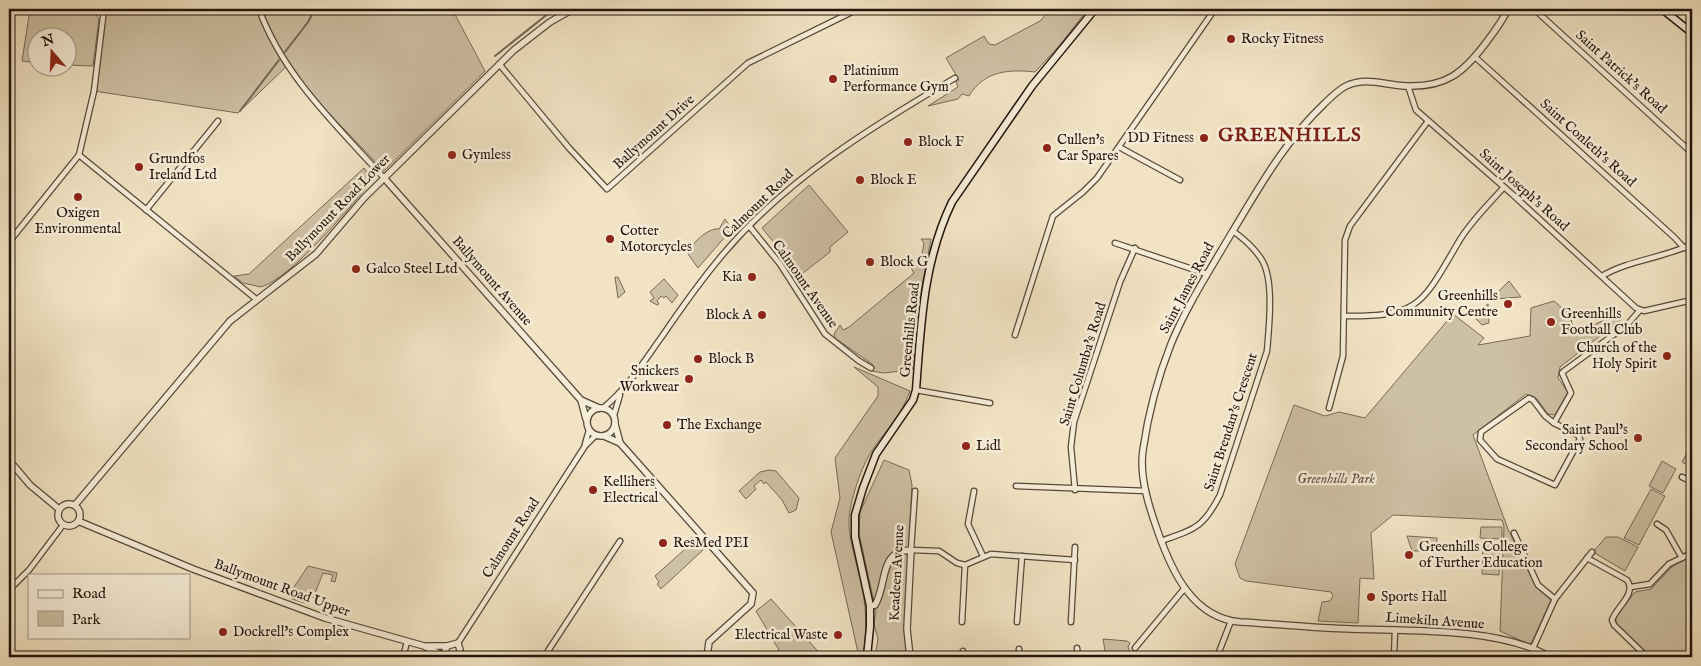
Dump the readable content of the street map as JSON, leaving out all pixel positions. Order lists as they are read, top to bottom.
{
  "streets": {
    "main road": ["Greenhills Road"],
    "street": [
      "Saint Patrick's Road",
      "Ballymount Drive",
      "Saint Conleth's Road",
      "Saint Joseph's Road",
      "Calmount Road",
      "Ballymount Road Lower",
      "Ballymount Avenue",
      "Calmount Avenue",
      "Saint James Road",
      "Saint Columba's Road",
      "Saint Brendan's Crescent",
      "Keadeen Avenue",
      "Ballymount Road Upper",
      "Limekiln Avenue"
    ]
  },
  "crossings": [
    ["Ballymount Drive", "Ballymount Road Lower"],
    ["Saint Conleth's Road", "Saint James Road"],
    ["Saint Joseph's Road", "Saint James Road"],
    ["Calmount Road", "Ballymount Avenue"],
    ["Calmount Road", "Calmount Avenue"],
    ["Calmount Road", "Ballymount Road Upper"],
    ["Ballymount Road Lower", "Ballymount Avenue"],
    ["Ballymount Road Lower", "Ballymount Road Upper"],
    ["Saint James Road", "Saint Brendan's Crescent"],
    ["Saint James Road", "Limekiln Avenue"]
  ],
  "districts": ["GREENHILLS"],
  "parks": ["Greenhills Park"],
  "places": [
    "Rocky Fitness",
    "Platinium Performance Gym",
    "DD Fitness",
    "Block F",
    "Cullen's Car Spares",
    "Gymless",
    "Grundfos Ireland Ltd",
    "Block E",
    "Oxigen Environmental",
    "Cotter Motorcycles",
    "Block G",
    "Galco Steel Ltd",
    "Kia",
    "Greenhills Community Centre",
    "Block A",
    "Greenhills Football Club",
    "Church of the Holy Spirit",
    "Block B",
    "Snickers Workwear",
    "The Exchange",
    "Saint Paul's Secondary School",
    "Lidl",
    "Kellihers Electrical",
    "ResMed PEI",
    "Greenhills College of Further Education",
    "Sports Hall",
    "Dockrell's Complex",
    "Electrical Waste"
  ],
  "legend": ["Road", "Park"],
  "north": "top"
}
